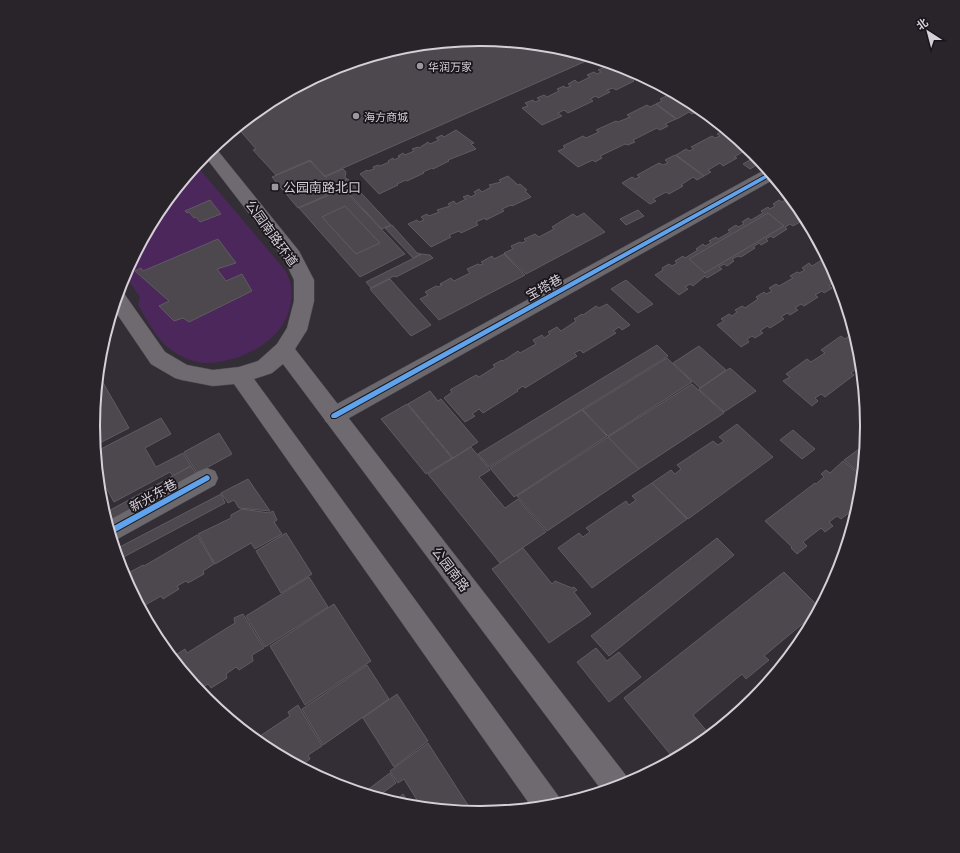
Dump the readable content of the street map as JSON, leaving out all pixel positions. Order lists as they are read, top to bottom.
{
  "streets": {
    "main road": ["公园南路环道", "公园南路"],
    "street": ["宝塔巷", "新光东巷"]
  },
  "crossings": [
    ["公园南路环道", "公园南路"],
    ["宝塔巷", "公园南路"]
  ],
  "places": {
    "other": ["华润万家", "海方商城"],
    "transit": ["公园南路北口"]
  },
  "north": "top left"
}
